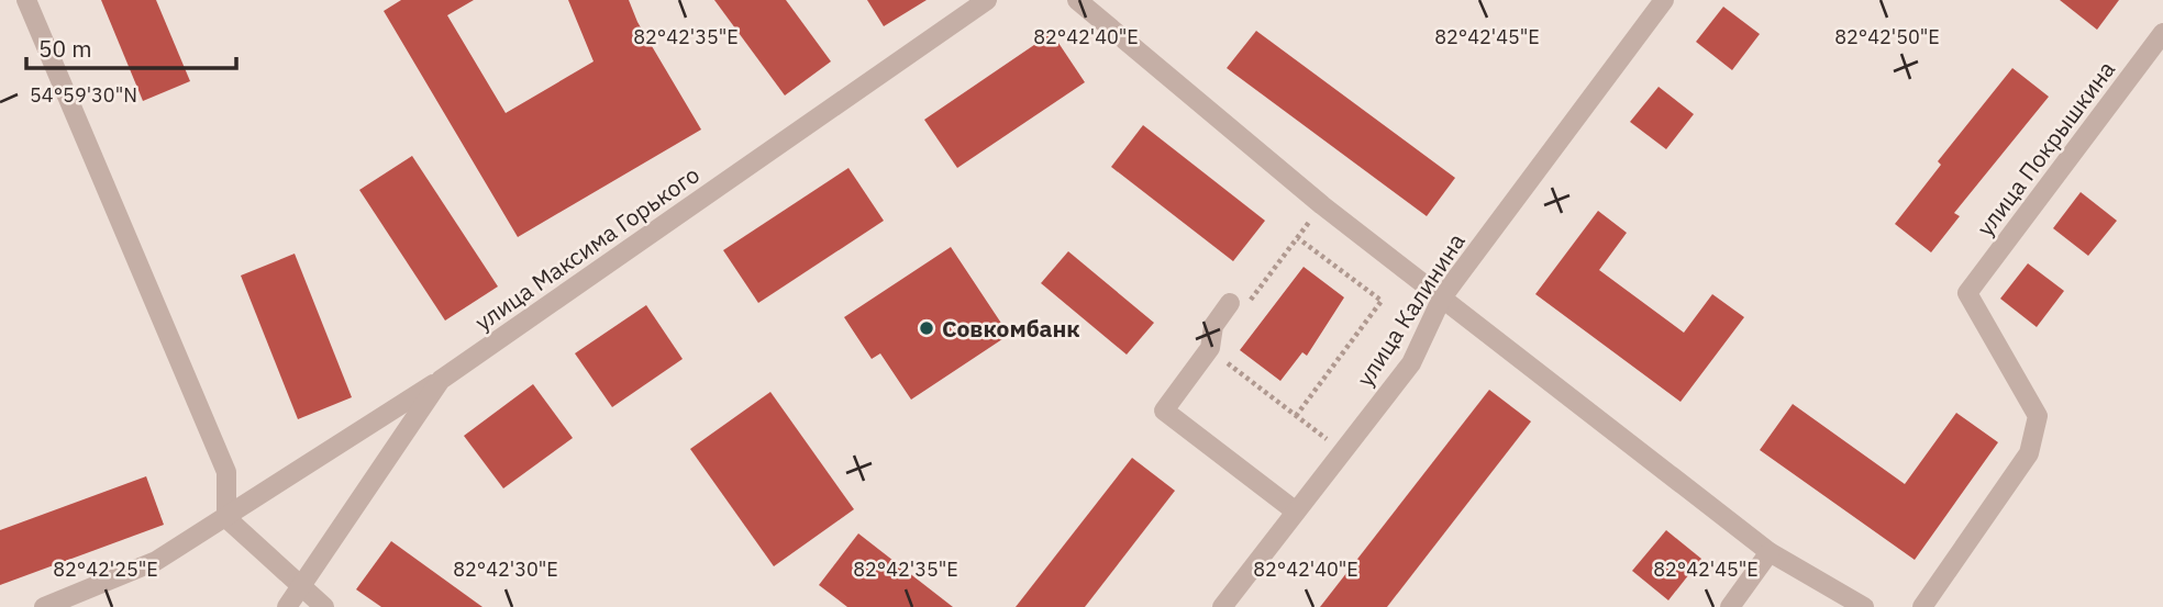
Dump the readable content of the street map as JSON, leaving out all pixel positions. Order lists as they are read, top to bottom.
{
  "streets": {
    "street": ["улица Покрышкина", "улица Максима Горького", "улица Калинина"]
  },
  "places": ["Совкомбанк"],
  "scale_bar": "50 m",
  "coordinates": [
    "82°42'35\"E",
    "82°42'40\"E",
    "82°42'45\"E",
    "82°42'50\"E",
    "54°59'30\"N",
    "82°42'25\"E",
    "82°42'30\"E"
  ]
}
